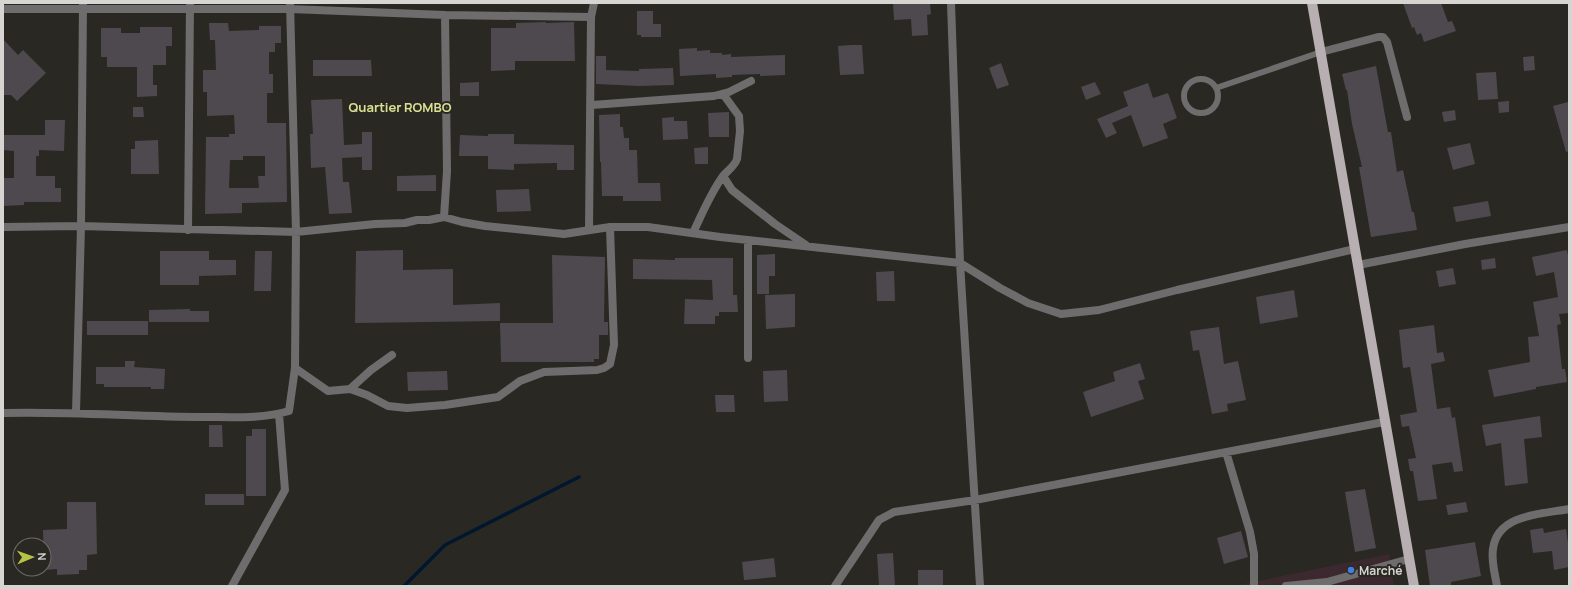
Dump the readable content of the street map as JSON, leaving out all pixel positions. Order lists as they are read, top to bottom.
{
  "districts": ["Quartier ROMBO"],
  "places": ["Marché"],
  "north": "right"
}
